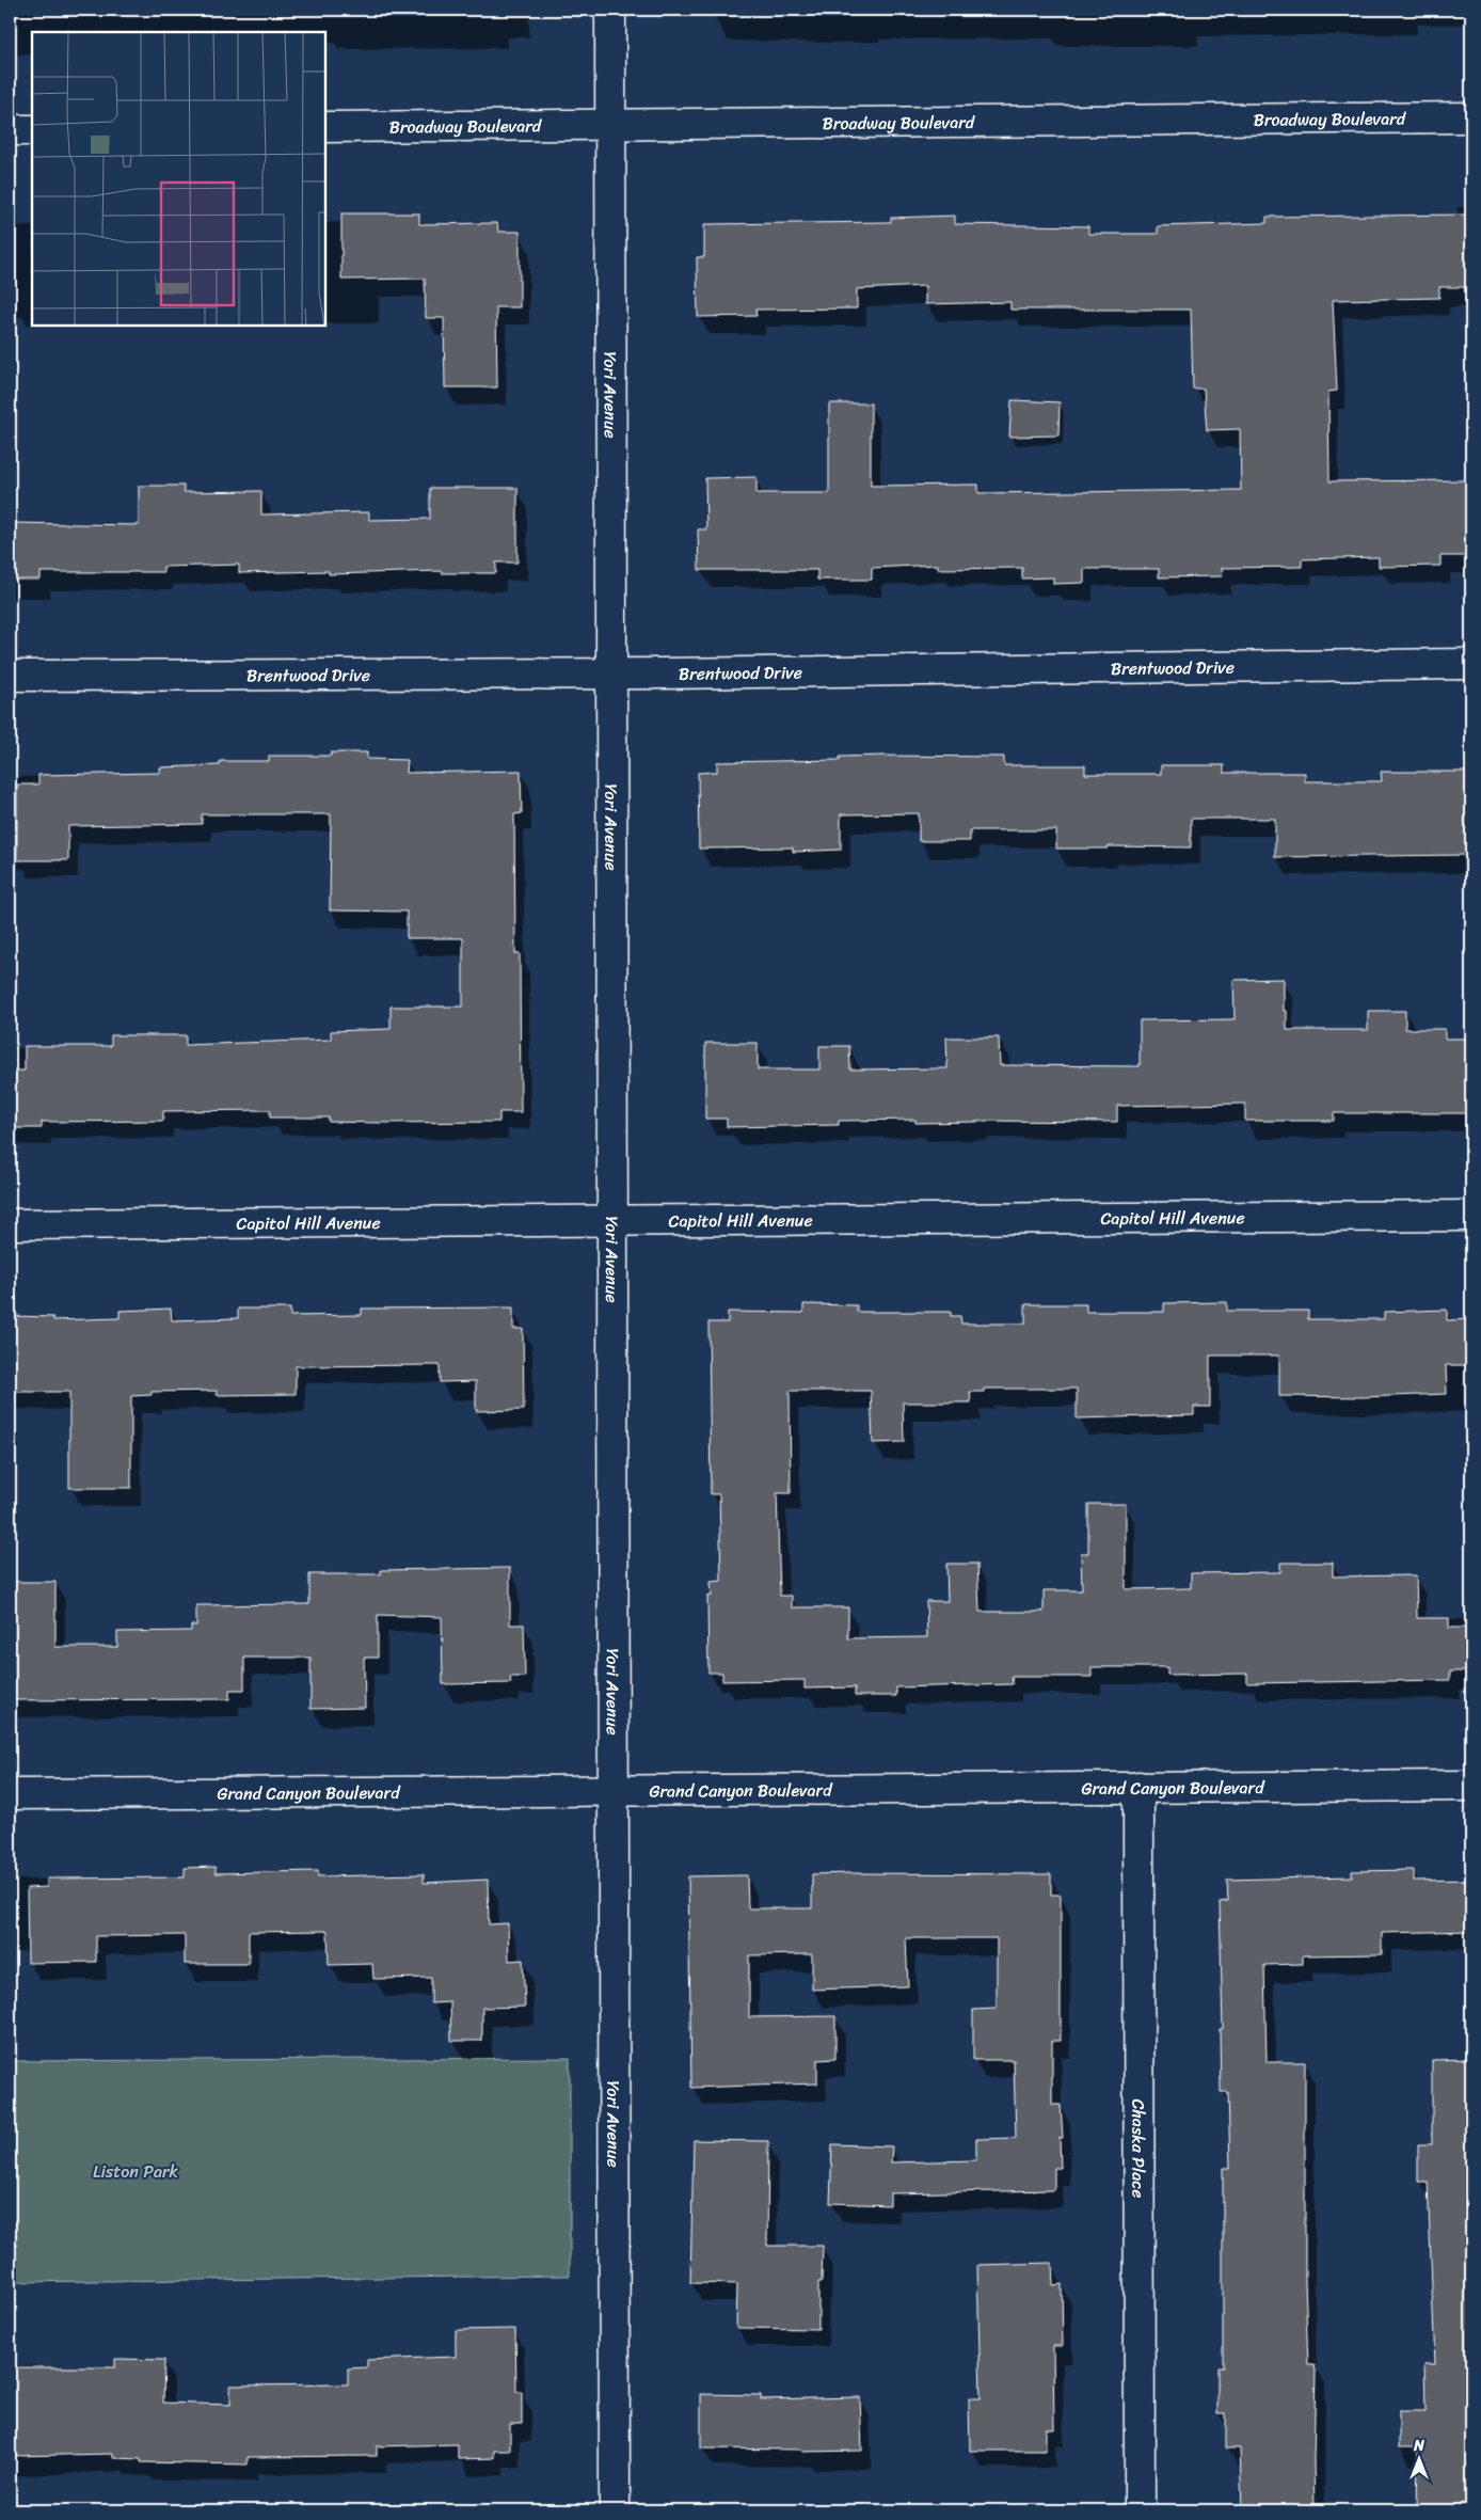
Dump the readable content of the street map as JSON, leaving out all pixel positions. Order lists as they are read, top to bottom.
{
  "streets": {
    "street": [
      "Broadway Boulevard",
      "Yori Avenue",
      "Brentwood Drive",
      "Capitol Hill Avenue",
      "Grand Canyon Boulevard",
      "Chaska Place"
    ]
  },
  "crossings": [
    ["Broadway Boulevard", "Yori Avenue"],
    ["Yori Avenue", "Brentwood Drive"],
    ["Yori Avenue", "Capitol Hill Avenue"],
    ["Yori Avenue", "Grand Canyon Boulevard"],
    ["Grand Canyon Boulevard", "Chaska Place"]
  ],
  "parks": ["Liston Park"],
  "north": "top"
}
